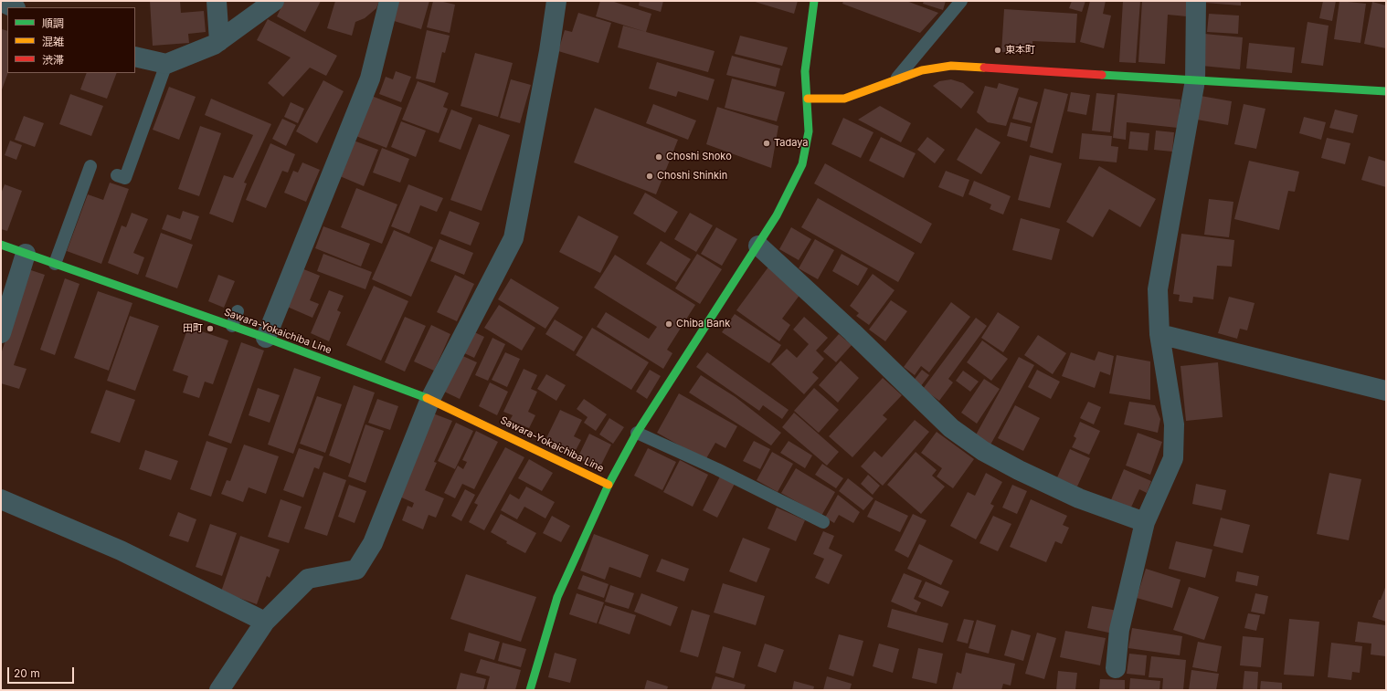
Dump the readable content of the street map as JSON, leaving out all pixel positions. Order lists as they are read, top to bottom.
{
  "streets": {
    "main road": ["Sawara-Yokaichiba Line"]
  },
  "places": [
    "東本町",
    "Tadaya",
    "Choshi Shoko",
    "Choshi Shinkin",
    "Chiba Bank",
    "田町"
  ],
  "legend": ["順調", "混雑", "渋滞"],
  "scale_bar": "20 m"
}
